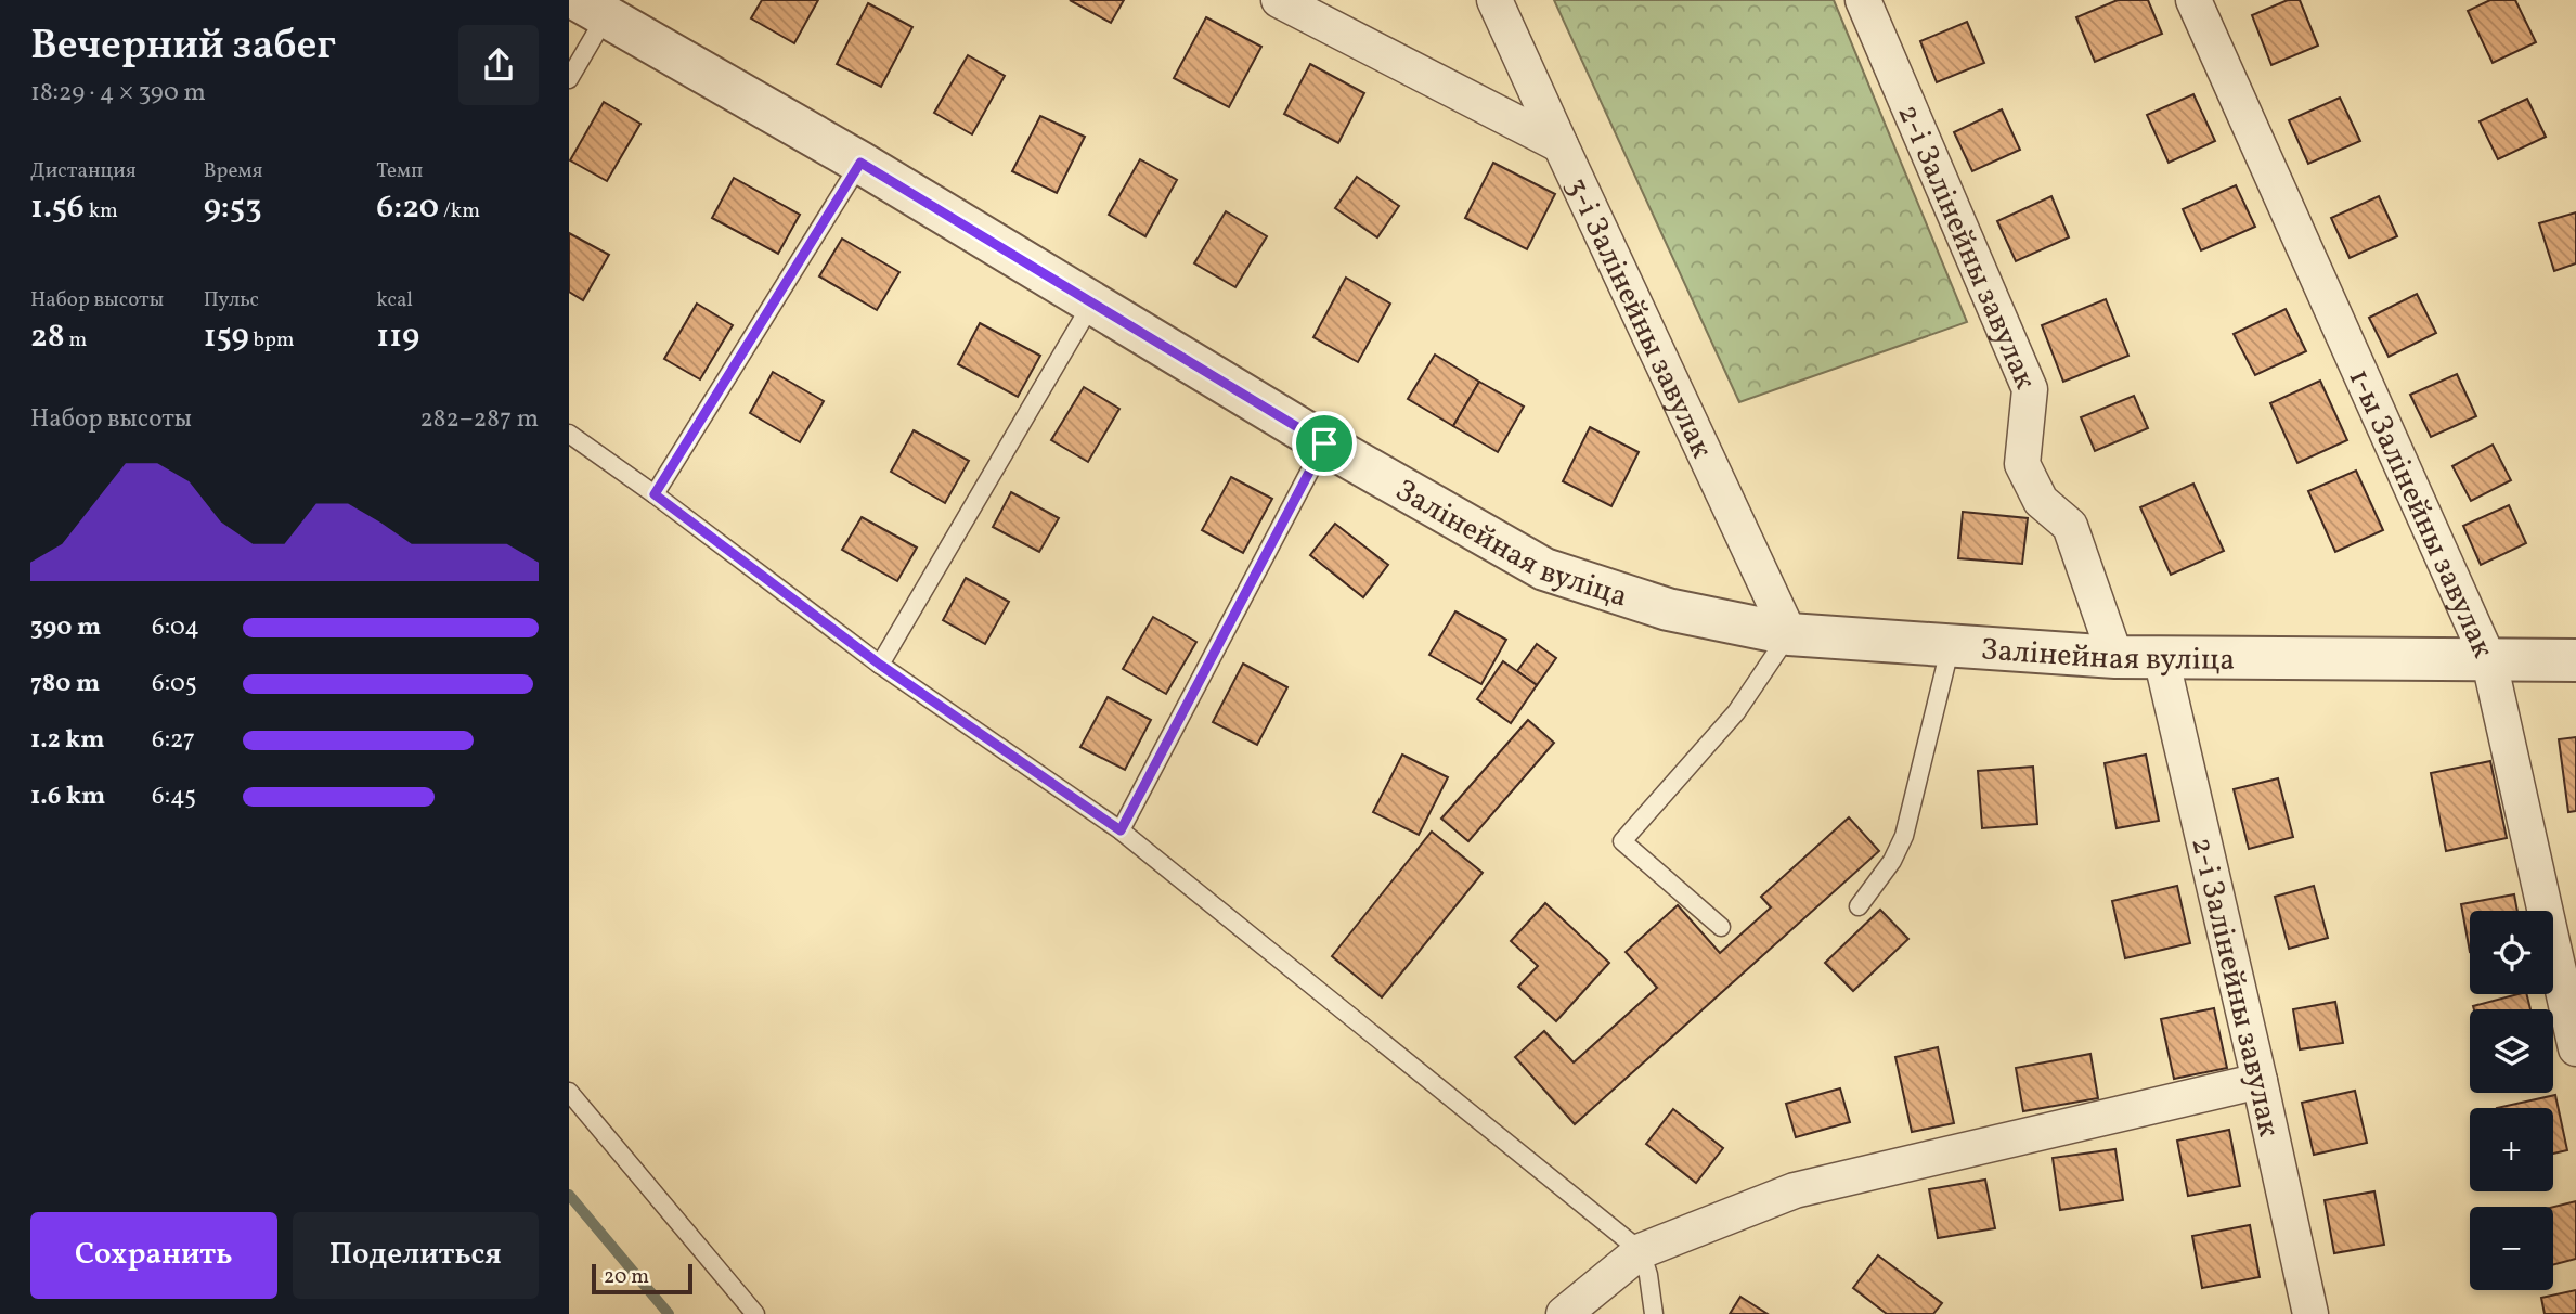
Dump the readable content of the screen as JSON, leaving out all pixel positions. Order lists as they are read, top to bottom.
{
  "streets": {
    "street": [
      "2-і Залінейны завулак",
      "3-і Залінейны завулак",
      "1-ы Залінейны завулак",
      "Залінейная вуліца"
    ]
  },
  "crossings": [
    ["2-і Залінейны завулак", "Залінейная вуліца"],
    ["3-і Залінейны завулак", "Залінейная вуліца"],
    ["1-ы Залінейны завулак", "Залінейная вуліца"]
  ],
  "scale_bar": "20 m",
  "page": {
    "heading": ["Вечерний забег", "18:29 · 4 × 390 m"],
    "stats": [
      ["Дистанция", "1.56 km"],
      ["Время", "9:53"],
      ["Темп", "6:20 /km"],
      ["Набор высоты", "28 m"],
      ["Пульс", "159 bpm"],
      ["kcal", "119"]
    ],
    "chart": ["Набор высоты", "282–287 m"],
    "list": [
      {
        "name": "390 m",
        "note": "6:04"
      },
      {
        "name": "780 m",
        "note": "6:05"
      },
      {
        "name": "1.2 km",
        "note": "6:27"
      },
      {
        "name": "1.6 km",
        "note": "6:45"
      }
    ],
    "map_buttons": ["+", "−"],
    "buttons": ["Сохранить", "Поделиться"],
    "scale": "20 m"
  }
}
